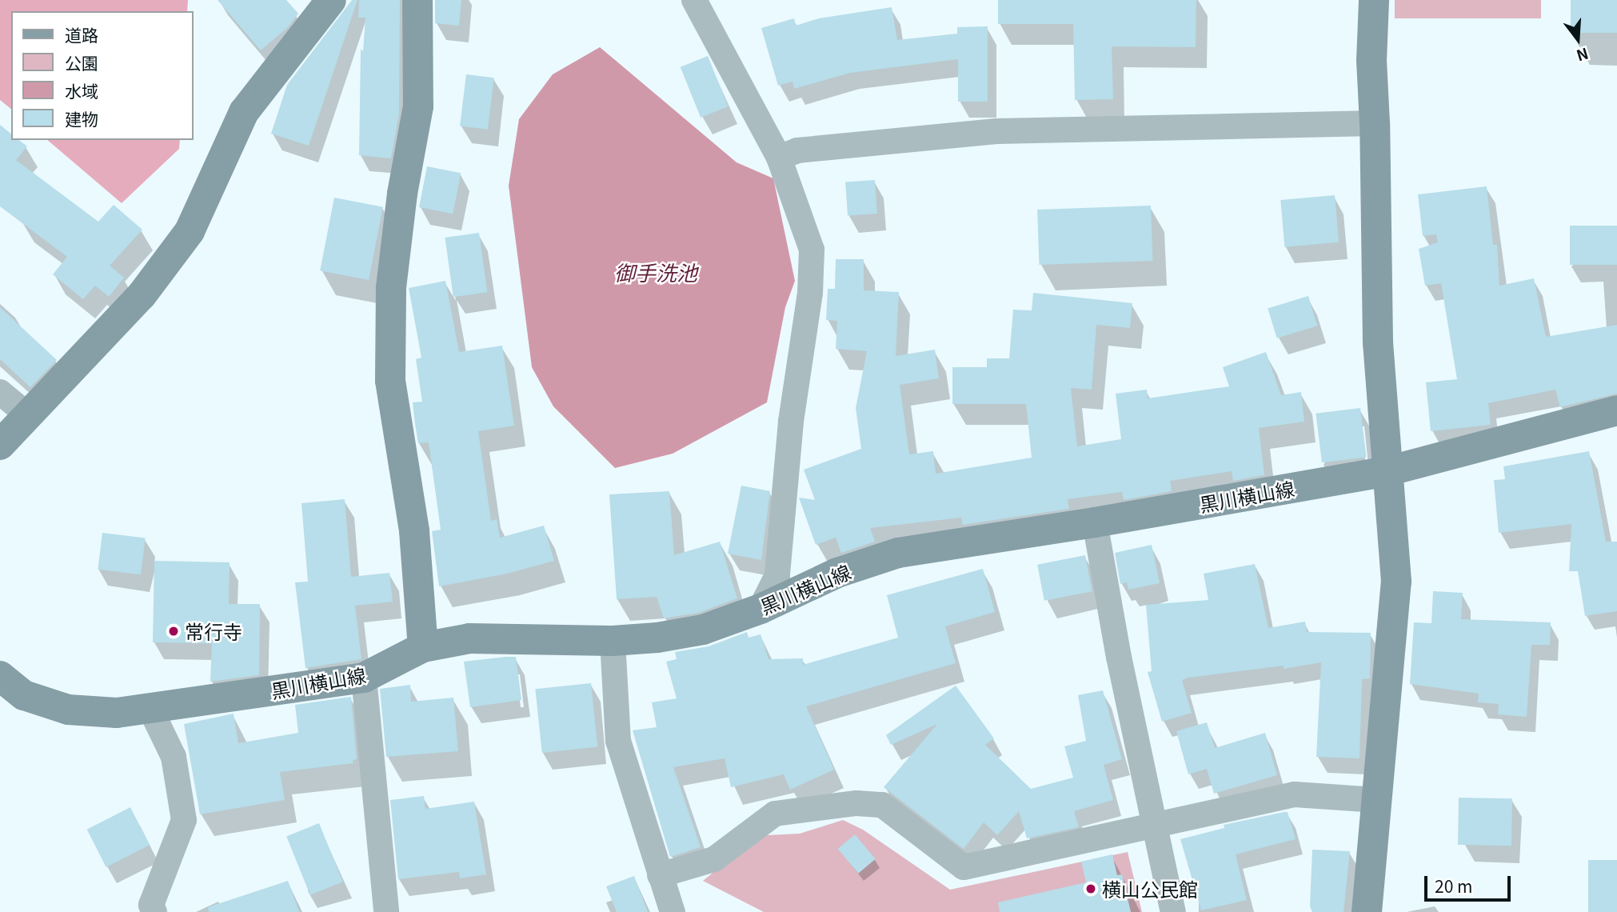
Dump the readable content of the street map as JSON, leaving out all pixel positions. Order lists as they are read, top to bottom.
{
  "streets": {
    "street": ["黒川横山線"]
  },
  "water": ["御手洗池"],
  "places": ["常行寺", "横山公民館"],
  "legend": [
    "道路",
    "公園",
    "水域",
    "建物"
  ],
  "scale_bar": "20 m",
  "north": "bottom"
}
